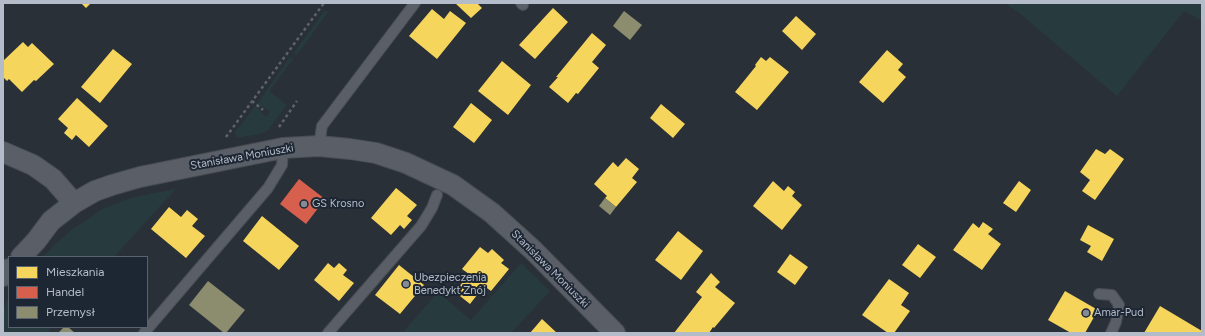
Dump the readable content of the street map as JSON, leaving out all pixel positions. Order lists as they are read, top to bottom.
{
  "streets": {
    "street": ["Stanisława Moniuszki"]
  },
  "places": ["GS Krosno", "Ubezpieczenia Benedykt Znój", "Amar-Pud"],
  "legend": ["Mieszkania", "Handel", "Przemysł"]
}
